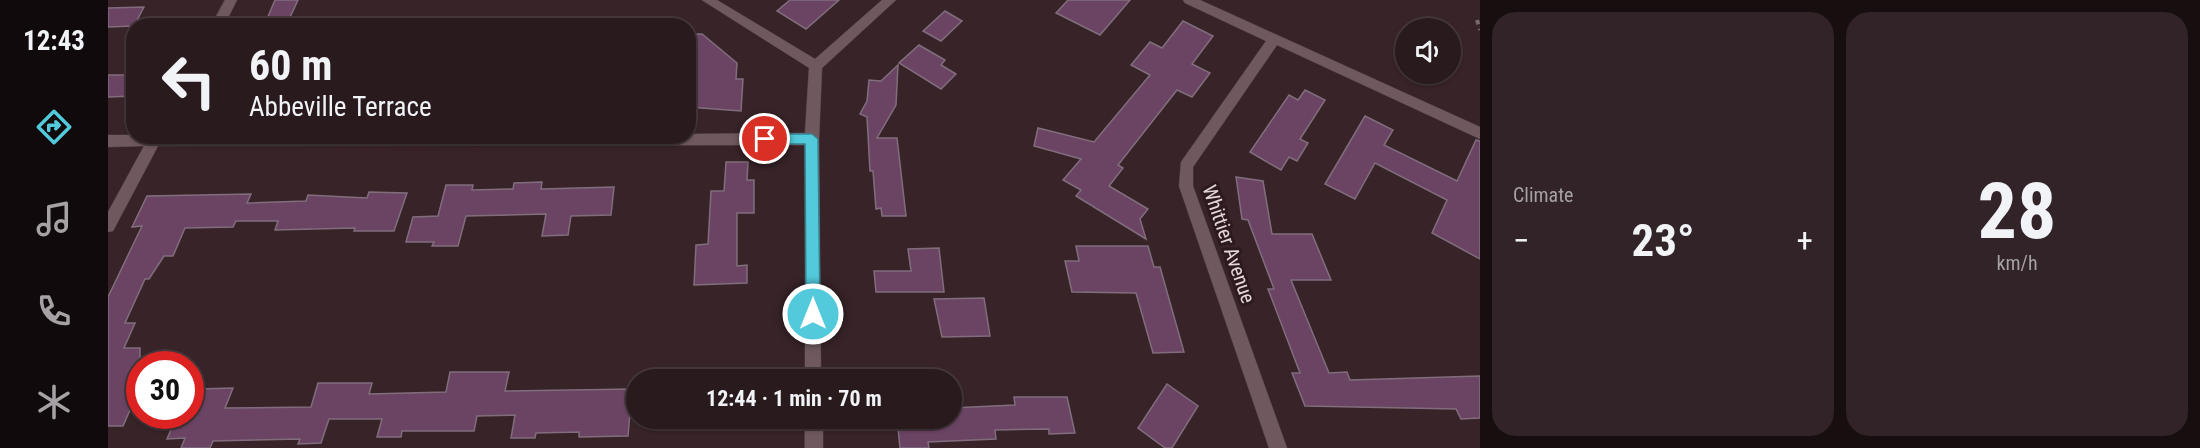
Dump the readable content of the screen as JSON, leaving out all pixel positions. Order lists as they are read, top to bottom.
{
  "streets": {
    "street": ["Whittier Avenue"]
  },
  "page": {
    "tabs": "12:43",
    "tile": [
      "Climate",
      ["28", "km/h"]
    ],
    "turn": ["60 m", "Abbeville Terrace"],
    "heat": ["−", "23°", "+"],
    "limit": "30",
    "trip": "12:44 · 1 min · 70 m"
  }
}
